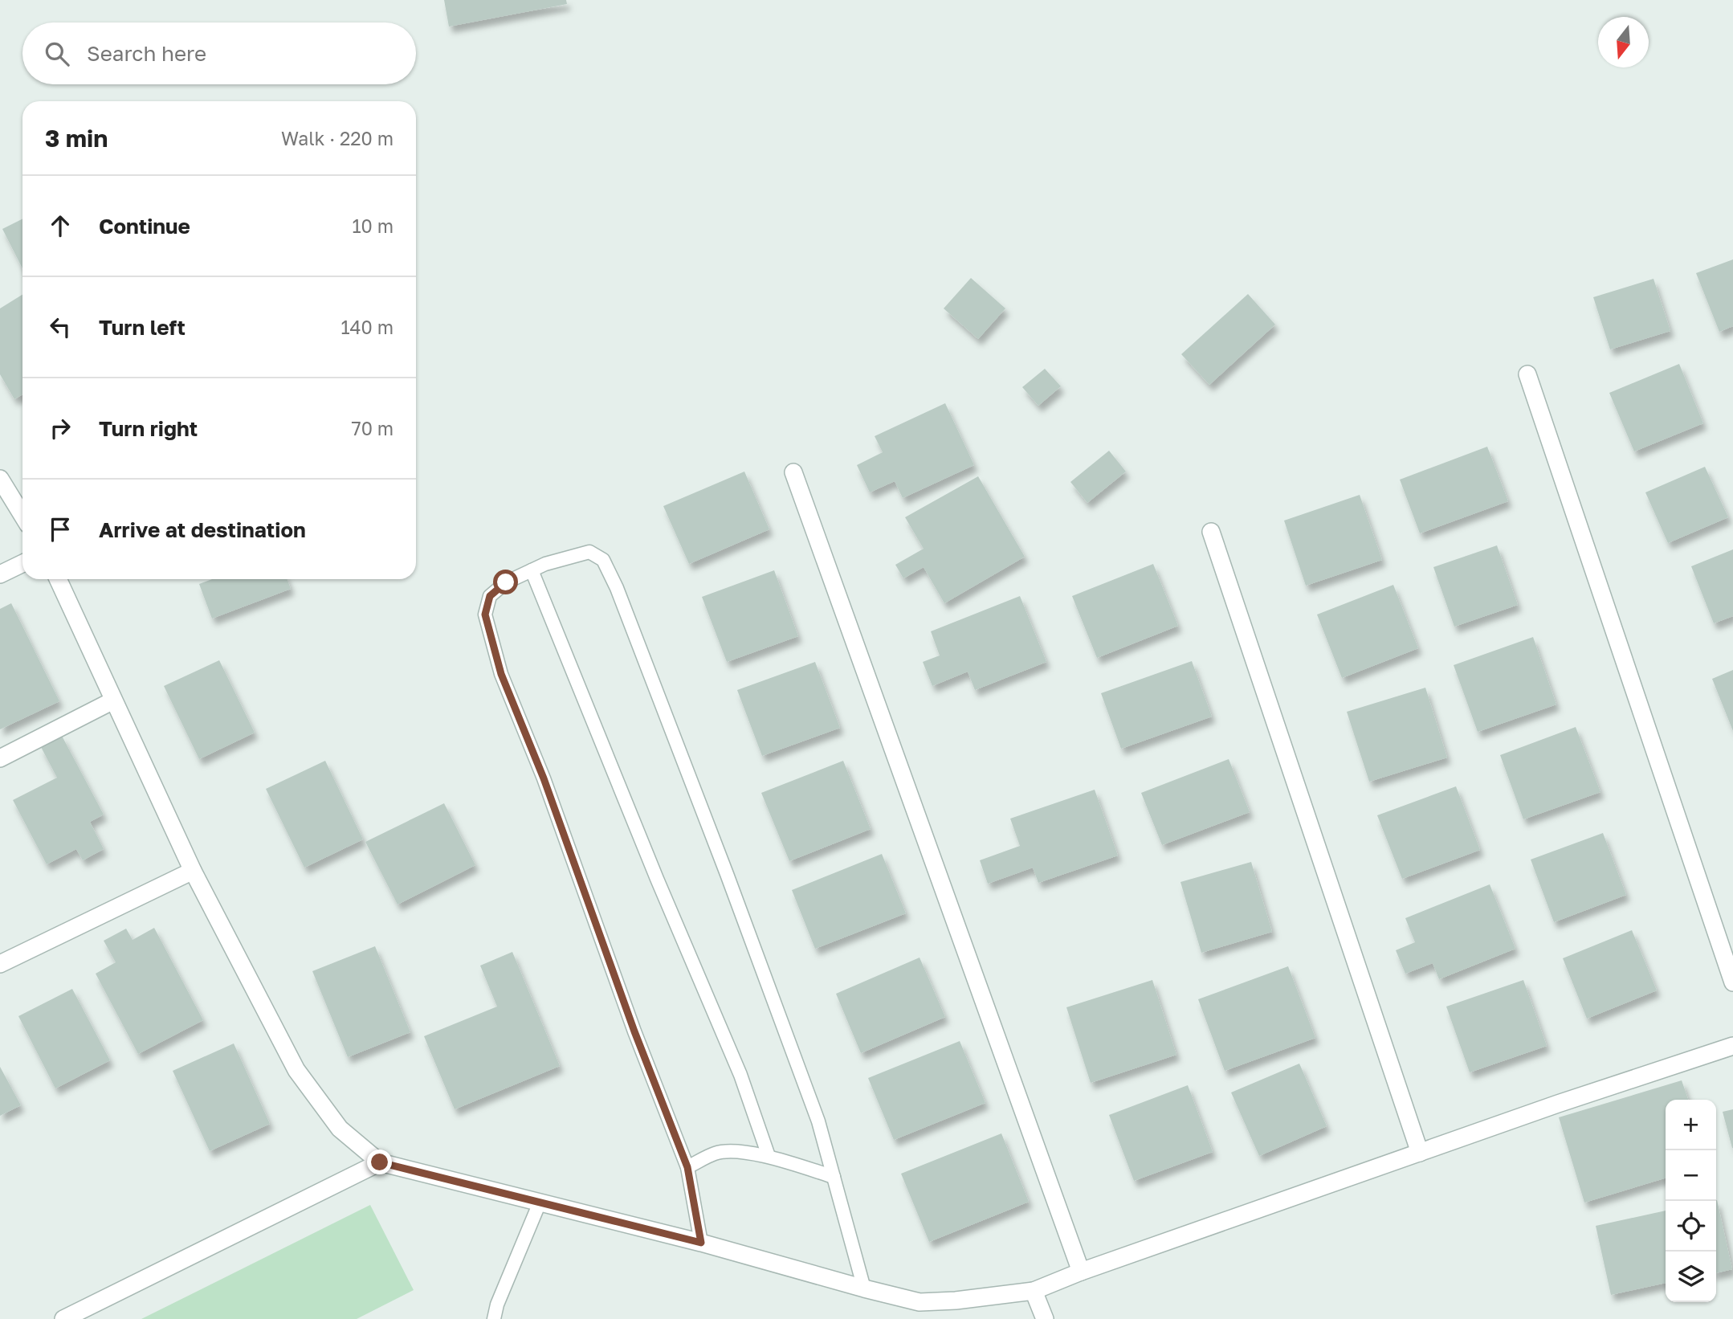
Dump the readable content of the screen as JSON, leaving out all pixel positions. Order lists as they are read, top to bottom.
{
  "north": "bottom",
  "page": {
    "search": "Search here",
    "heading": ["3 min", "Walk · 220 m"],
    "list": [
      ["Continue", "10 m"],
      ["Turn left", "140 m"],
      ["Turn right", "70 m"],
      "Arrive at destination"
    ],
    "map_buttons": ["+", "−"]
  }
}
